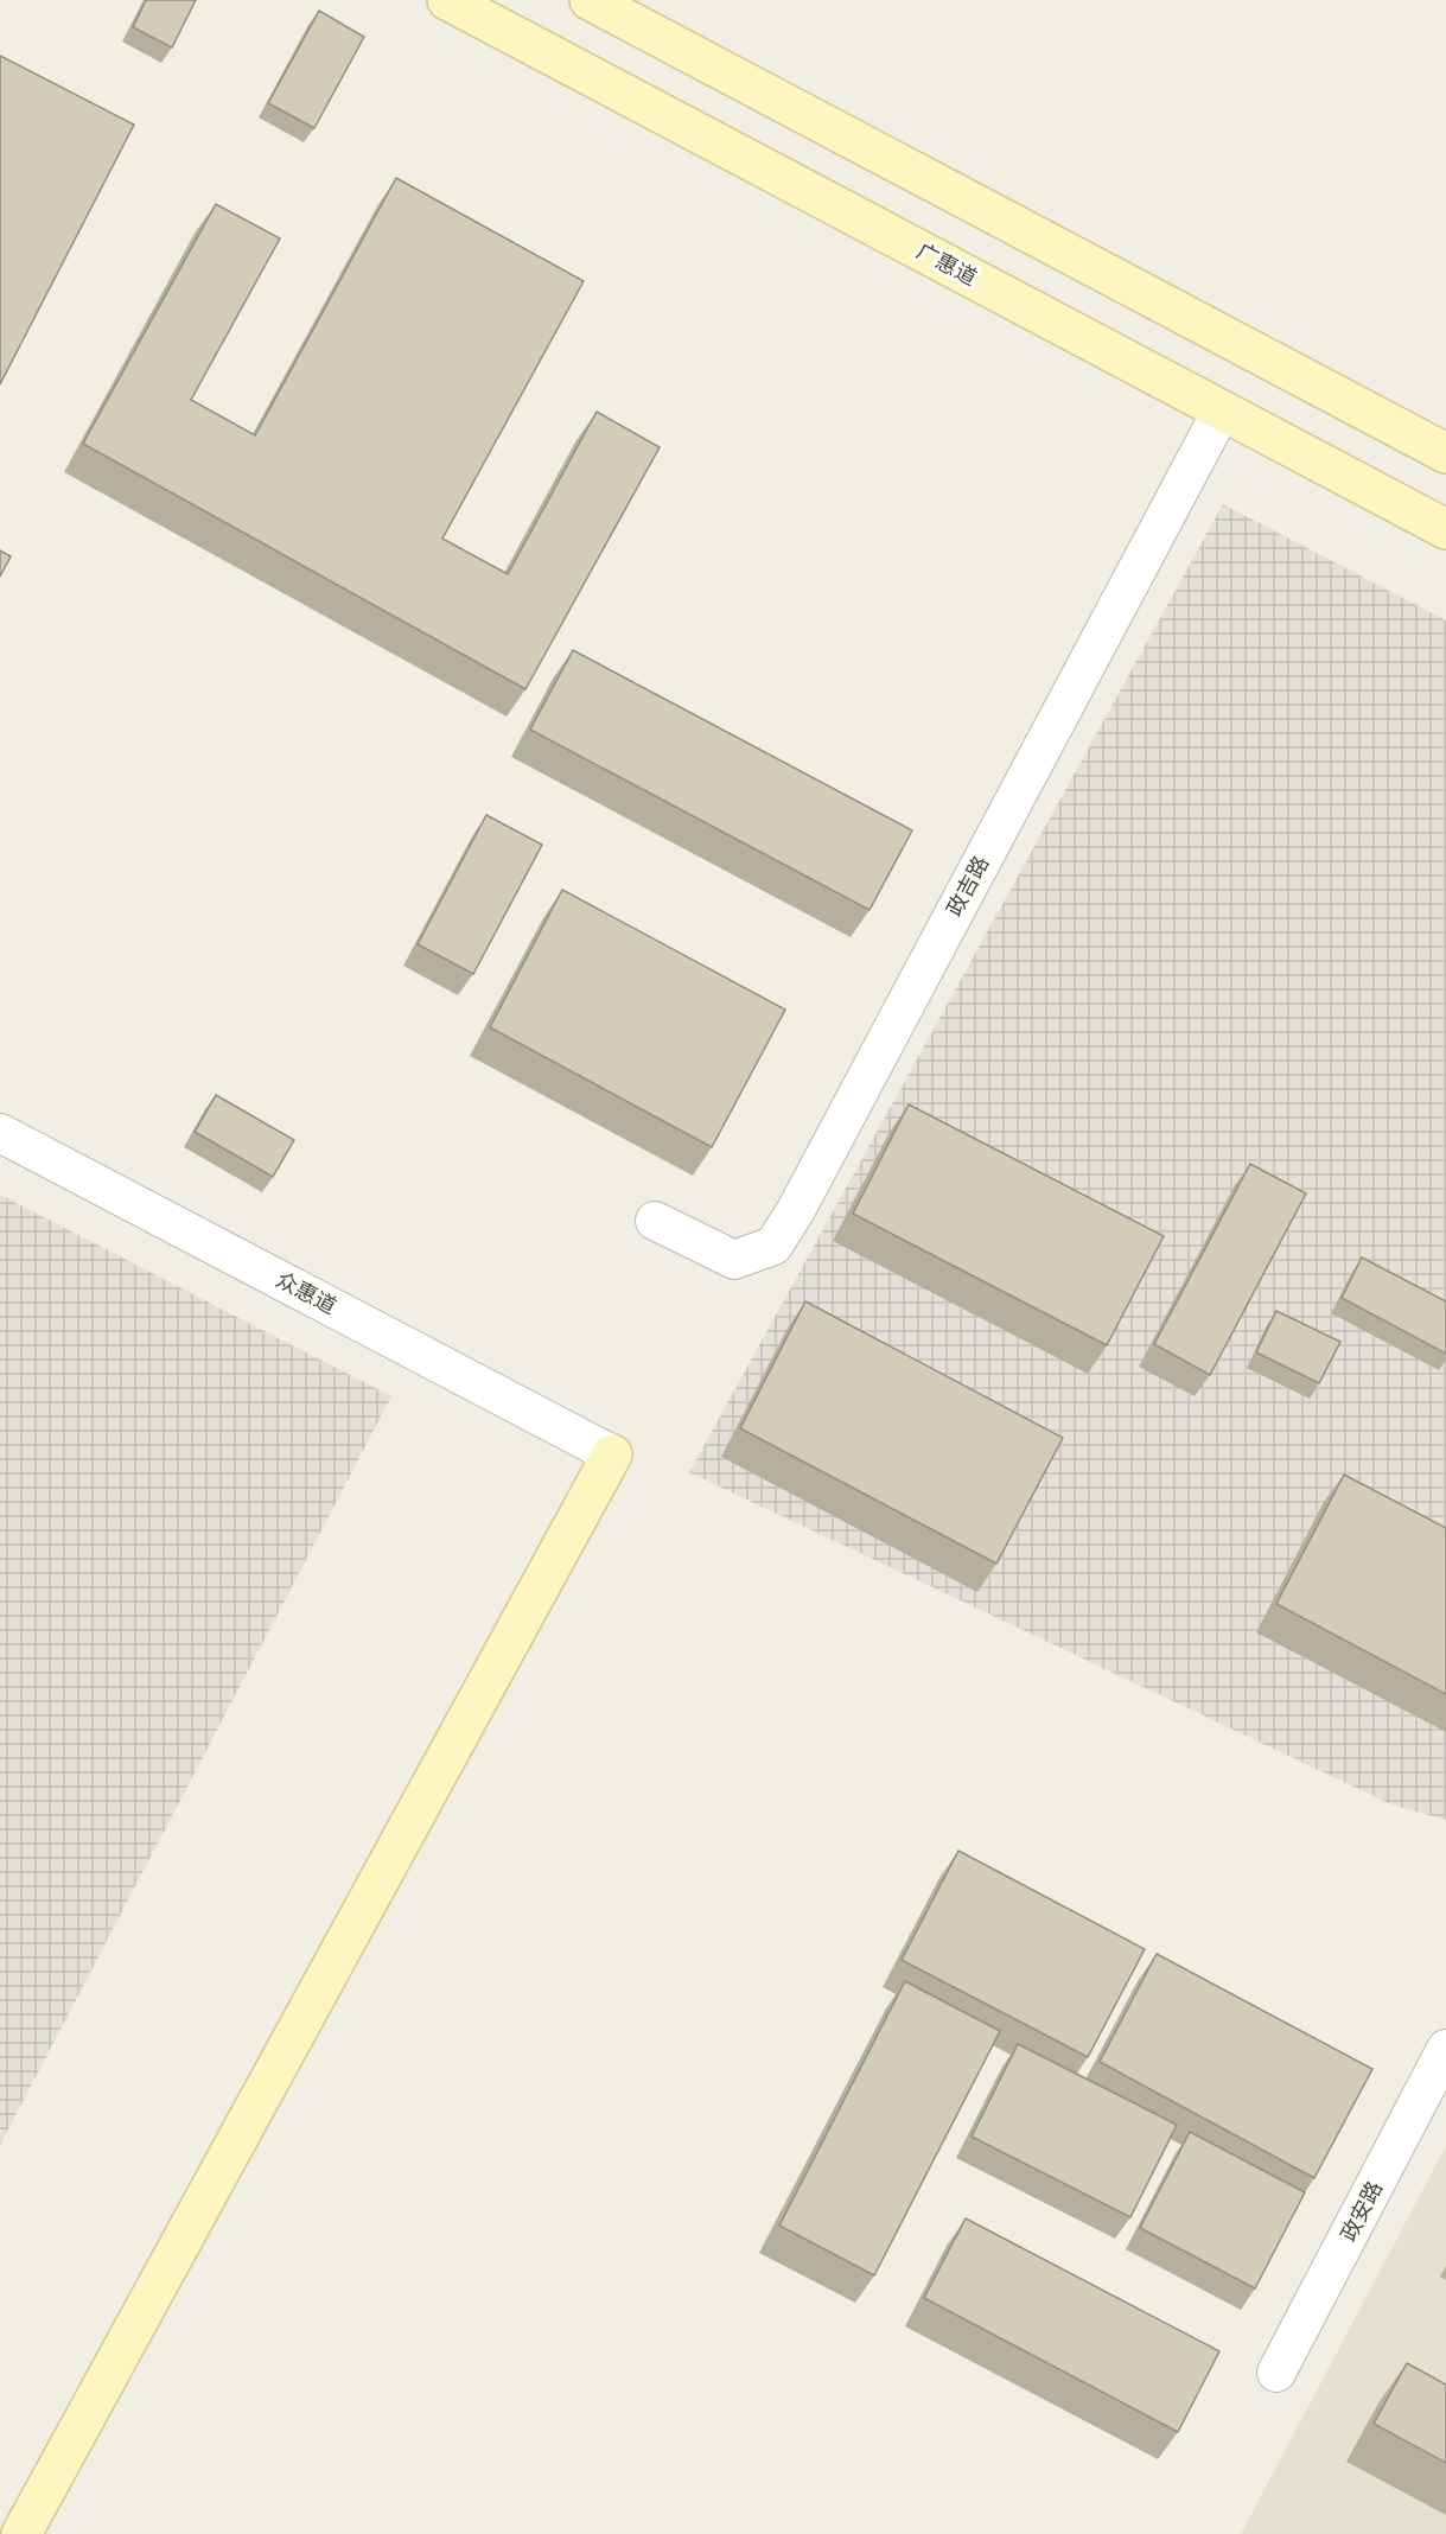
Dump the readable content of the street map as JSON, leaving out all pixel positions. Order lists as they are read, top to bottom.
{
  "streets": {
    "main road": ["广惠道"],
    "street": ["政吉路", "众惠道", "政安路"]
  },
  "crossings": [
    ["广惠道", "政吉路"]
  ]
}
